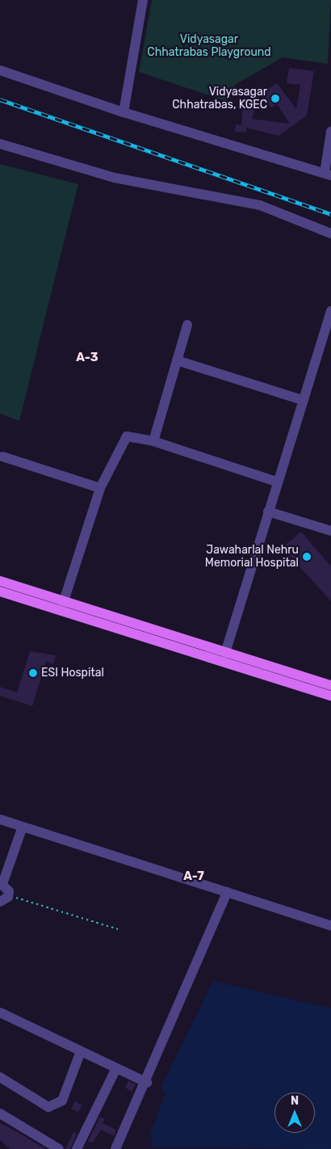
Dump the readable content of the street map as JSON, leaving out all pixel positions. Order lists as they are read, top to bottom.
{
  "districts": ["A-3", "A-7"],
  "parks": ["Vidyasagar Chhatrabas Playground"],
  "places": ["Vidyasagar Chhatrabas, KGEC", "Jawaharlal Nehru Memorial Hospital", "ESI Hospital"],
  "north": "top"
}
